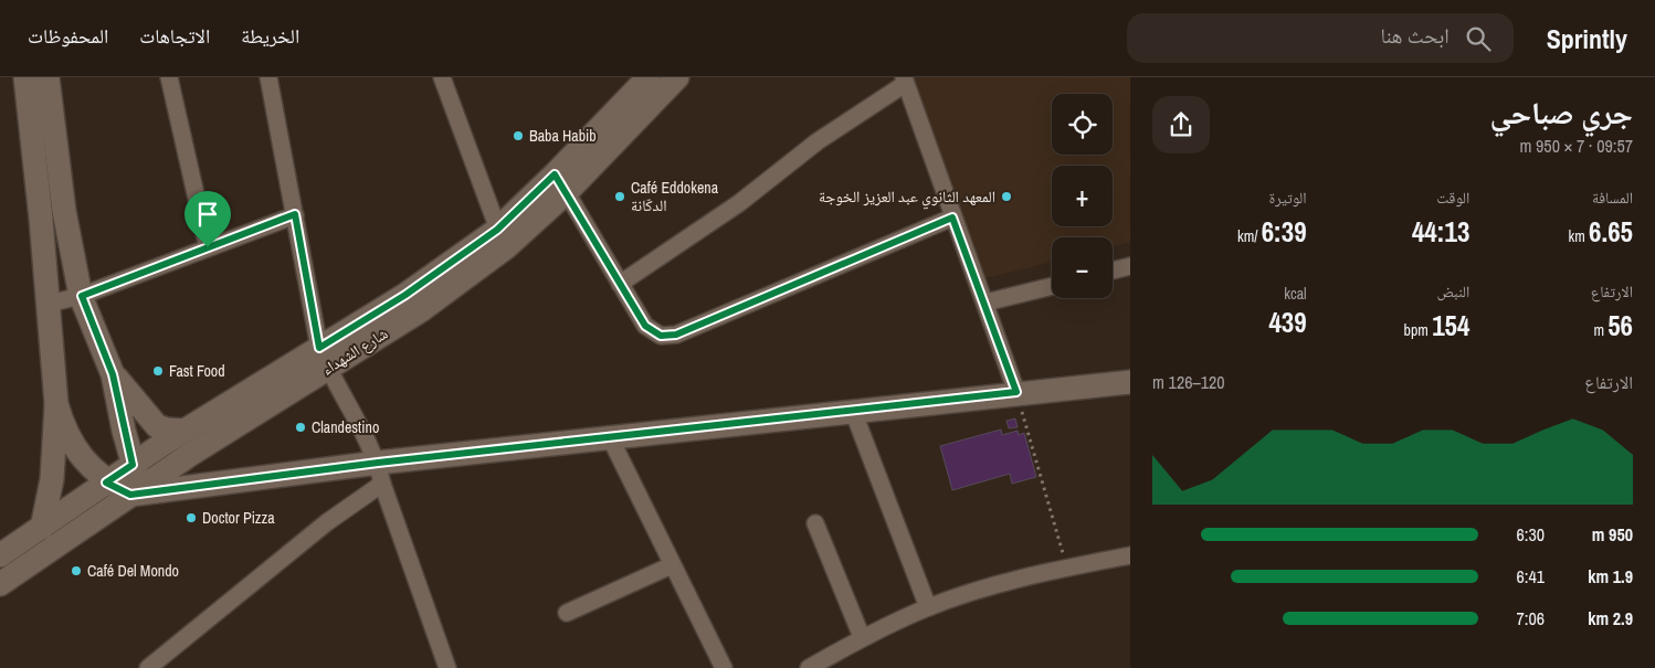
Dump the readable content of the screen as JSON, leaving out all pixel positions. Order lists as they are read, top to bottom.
{
  "streets": {
    "street": ["شارع الشهداء"]
  },
  "places": [
    "Baba Habib",
    "Café Eddokena الدكّانة",
    "المعهد الثانوي عبد العزيز الخوجة",
    "Fast Food",
    "Clandestino",
    "Doctor Pizza",
    "Café Del Mondo"
  ],
  "page": {
    "header": "Sprintly",
    "search": "ابحث هنا",
    "nav": ["الخريطة", "الاتجاهات", "المحفوظات"],
    "heading": ["جري صباحي", "09:57 · 7 × 950 m"],
    "map_buttons": ["+", "−"],
    "stats": [
      ["المسافة", "6.65 km"],
      ["الوقت", "44:13"],
      ["الوتيرة", "6:39 /km"],
      ["الارتفاع", "56 m"],
      ["النبض", "154 bpm"],
      ["kcal", "439"]
    ],
    "chart": ["الارتفاع", "120–126 m"],
    "list": [
      {
        "name": "950 m",
        "note": "6:30"
      },
      {
        "name": "1.9 km",
        "note": "6:41"
      },
      {
        "name": "2.9 km",
        "note": "7:06"
      }
    ]
  }
}
